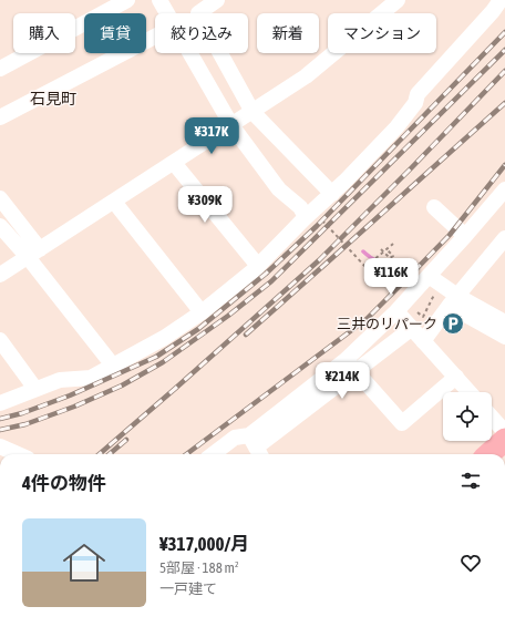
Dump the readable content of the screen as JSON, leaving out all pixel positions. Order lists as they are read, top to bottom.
{
  "districts": ["石見町"],
  "places": {
    "parking": ["三井のリパーク"]
  },
  "page": {
    "chip": [
      "購入",
      "賃貸",
      "絞り込み",
      "新着",
      "マンション"
    ],
    "price": [
      "¥317K",
      "¥309K",
      "¥116K",
      "¥214K"
    ],
    "heading": "4件の物件",
    "list": [
      {
        "name": "¥317,000/月",
        "note": "5部屋 · 188 m² · 一戸建て"
      }
    ]
  }
}
